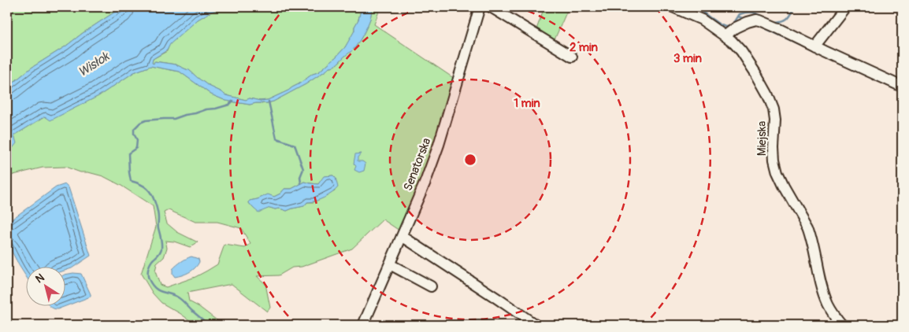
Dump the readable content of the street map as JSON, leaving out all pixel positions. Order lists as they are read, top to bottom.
{
  "streets": {
    "street": ["Miejska", "Senatorska"]
  },
  "water": ["Wisłok"],
  "north": "top left",
  "rings": ["2 min", "3 min", "1 min"]
}
